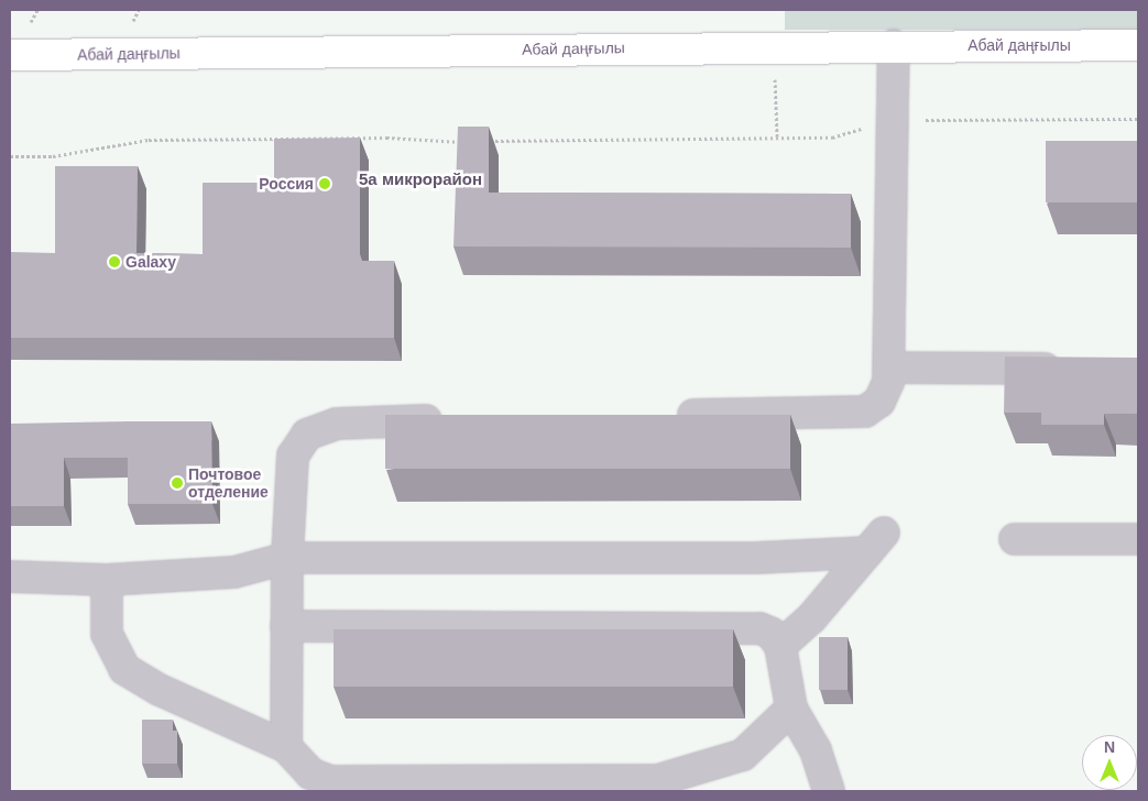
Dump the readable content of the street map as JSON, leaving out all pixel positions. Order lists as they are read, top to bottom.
{
  "streets": {
    "main road": ["Абай даңғылы"]
  },
  "districts": ["5а микрорайон"],
  "places": ["Россия", "Galaxy", "Почтовое отделение"],
  "north": "top"
}
